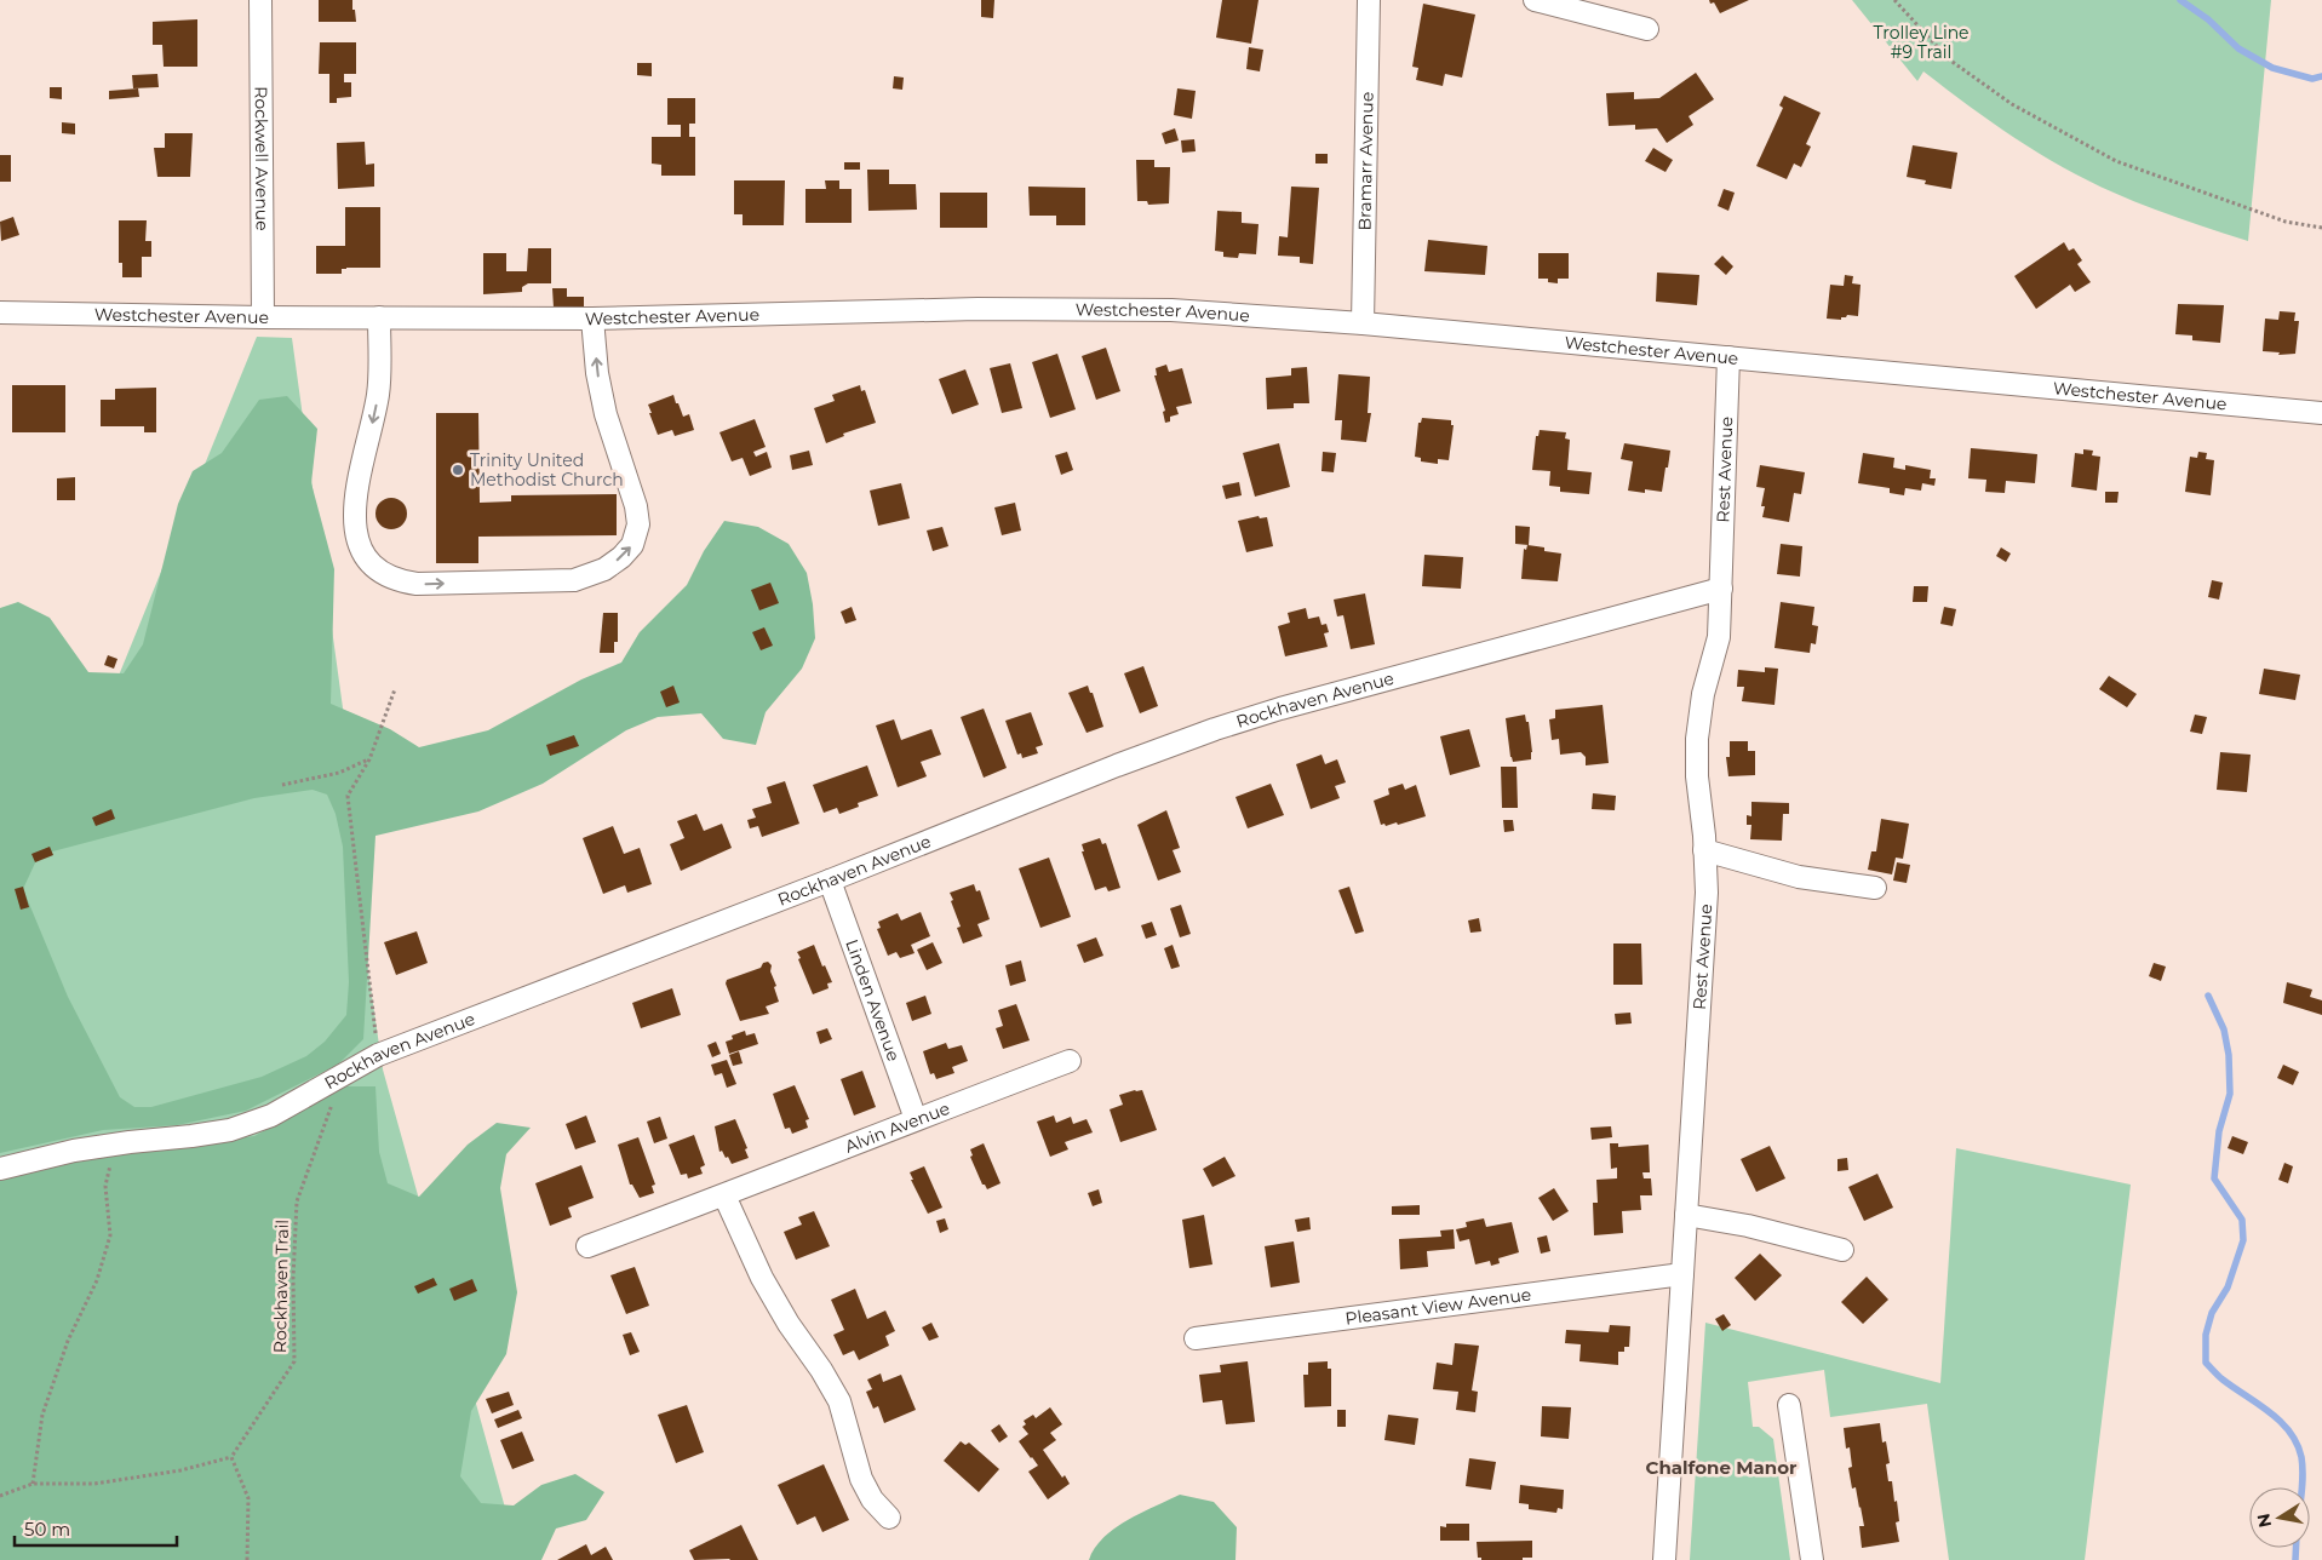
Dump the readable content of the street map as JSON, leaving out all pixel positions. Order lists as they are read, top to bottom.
{
  "streets": {
    "street": [
      "Rockwell Avenue",
      "Bramarr Avenue",
      "Westchester Avenue",
      "Rest Avenue",
      "Rockhaven Avenue",
      "Linden Avenue",
      "Alvin Avenue",
      "Pleasant View Avenue"
    ],
    "path": ["Rockhaven Trail"]
  },
  "crossings": [
    ["Rockwell Avenue", "Westchester Avenue"],
    ["Bramarr Avenue", "Westchester Avenue"],
    ["Westchester Avenue", "Rest Avenue"],
    ["Rest Avenue", "Rockhaven Avenue"],
    ["Rest Avenue", "Pleasant View Avenue"],
    ["Rockhaven Avenue", "Linden Avenue"],
    ["Rockhaven Avenue", "Rockhaven Trail"],
    ["Linden Avenue", "Alvin Avenue"]
  ],
  "districts": ["Chalfone Manor"],
  "parks": ["Trolley Line #9 Trail"],
  "places": ["Trinity United Methodist Church"],
  "scale_bar": "50 m",
  "north": "left"
}
